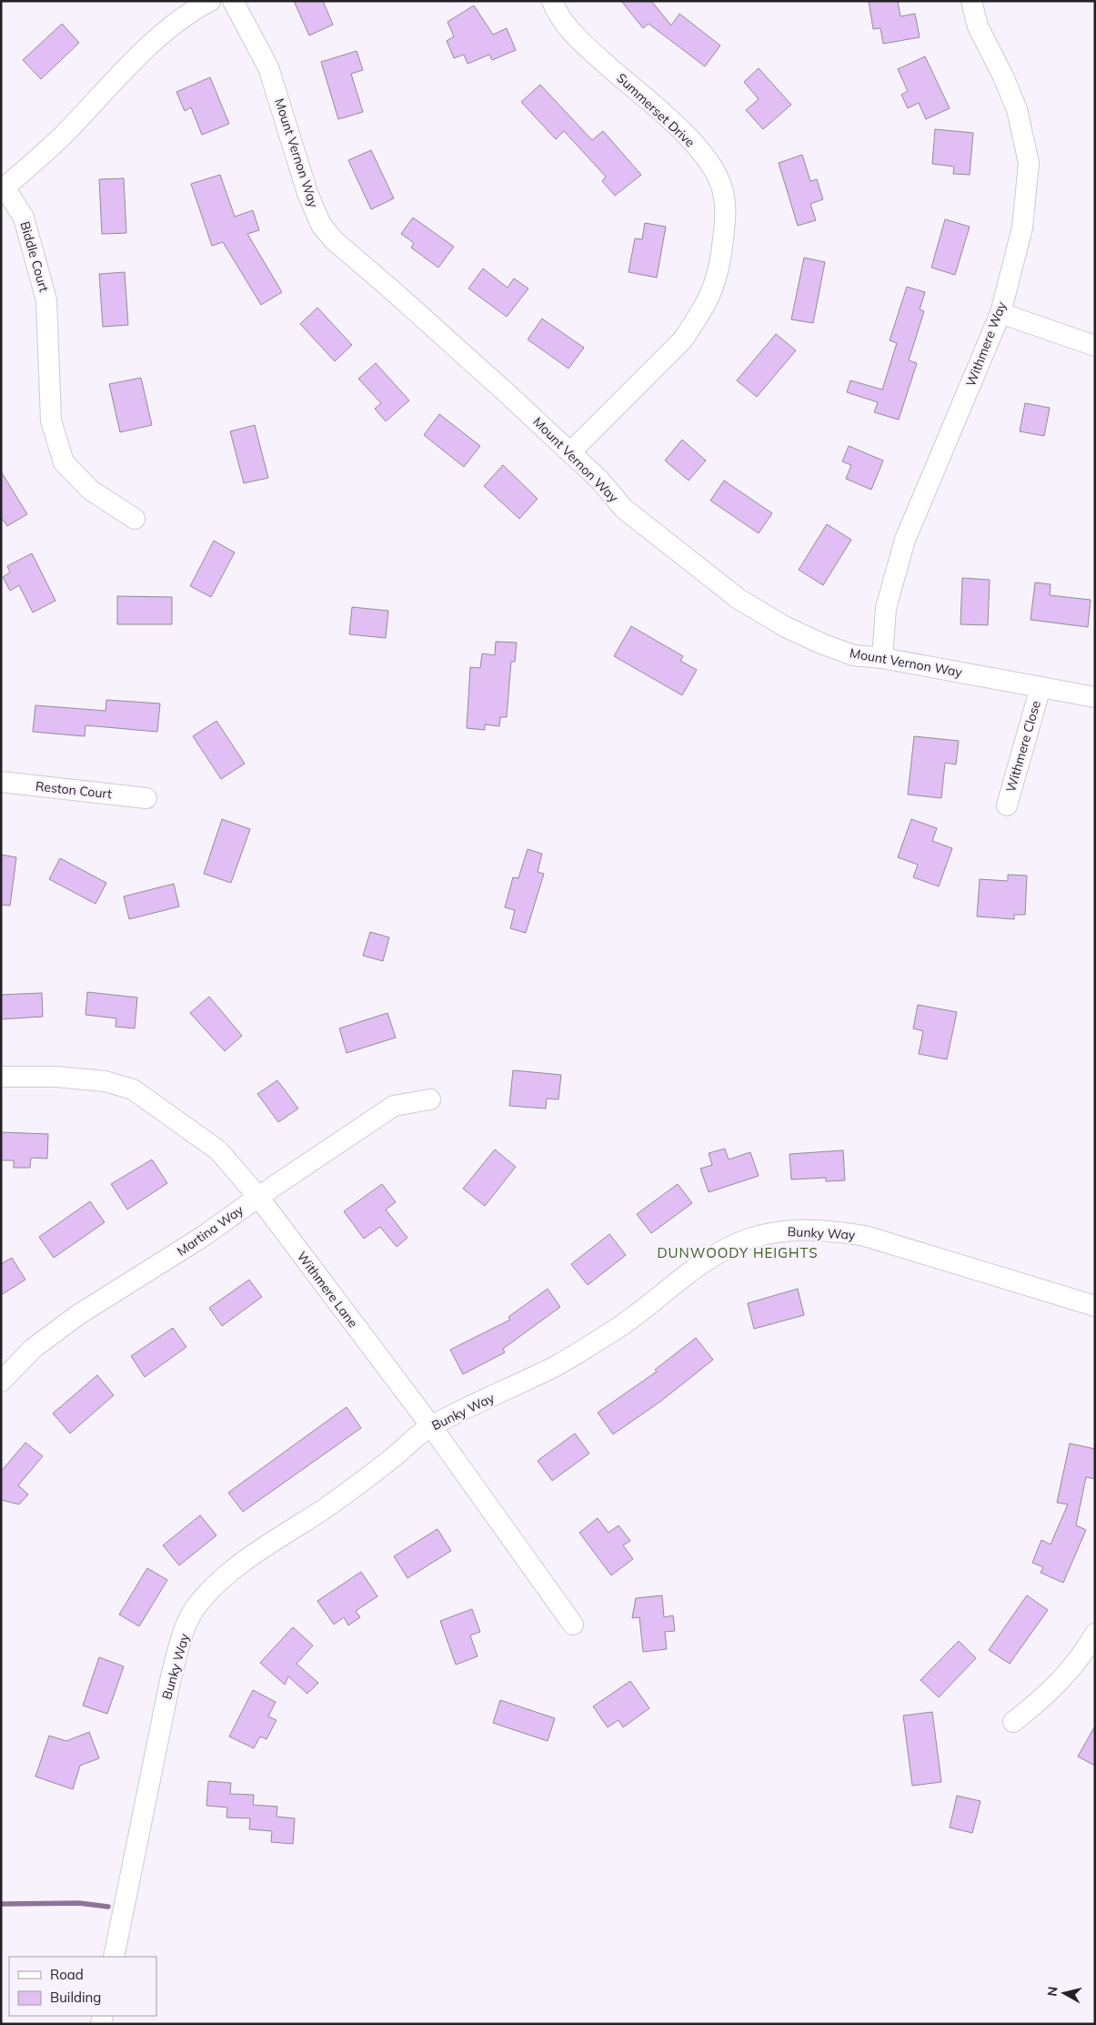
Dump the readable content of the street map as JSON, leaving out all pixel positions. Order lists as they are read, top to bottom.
{
  "streets": {
    "street": [
      "Summerset Drive",
      "Mount Vernon Way",
      "Biddle Court",
      "Withmere Way",
      "Withmere Close",
      "Reston Court",
      "Martina Way",
      "Bunky Way",
      "Withmere Lane"
    ]
  },
  "crossings": [
    ["Summerset Drive", "Mount Vernon Way"],
    ["Mount Vernon Way", "Withmere Way"],
    ["Mount Vernon Way", "Withmere Close"],
    ["Martina Way", "Withmere Lane"],
    ["Bunky Way", "Withmere Lane"]
  ],
  "districts": ["DUNWOODY HEIGHTS"],
  "legend": ["Road", "Building"],
  "north": "left"
}
